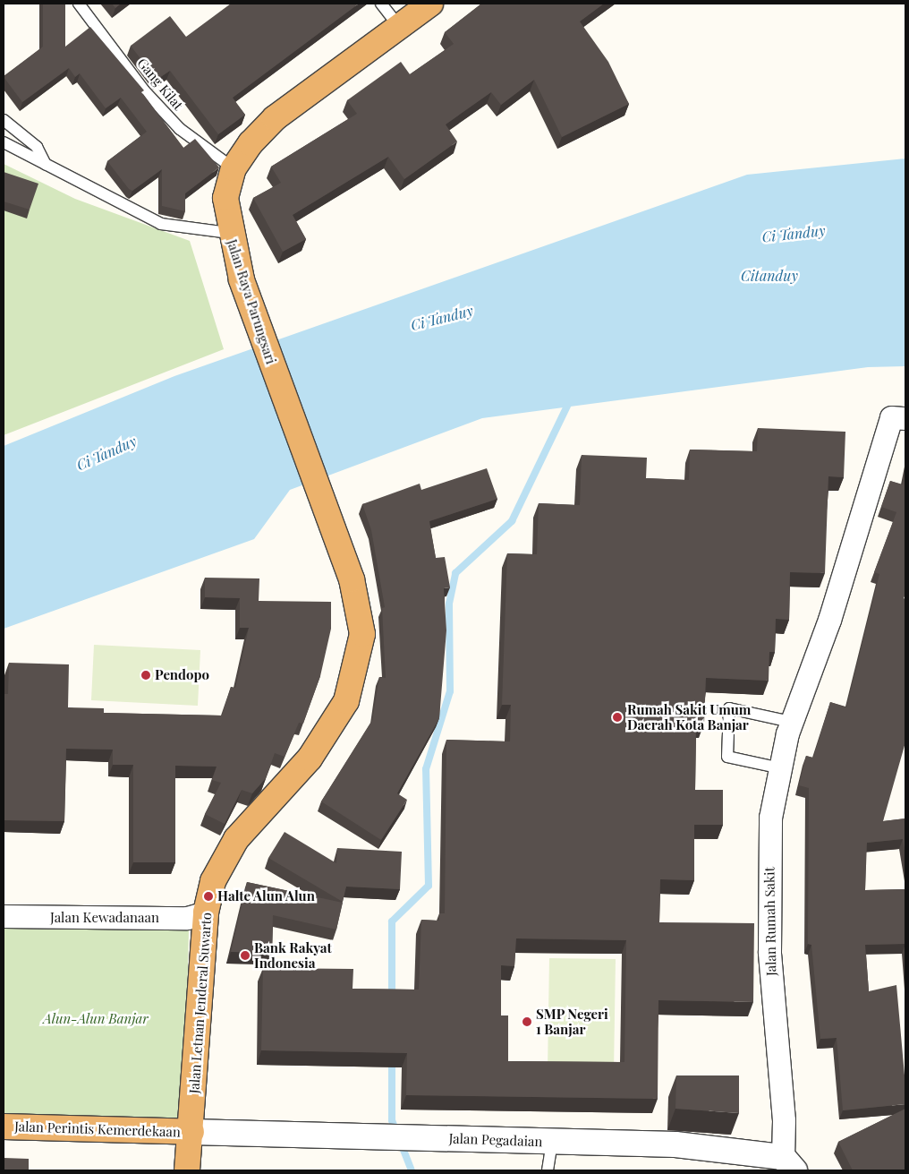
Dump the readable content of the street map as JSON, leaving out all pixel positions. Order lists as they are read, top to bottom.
{
  "streets": {
    "highway": ["Jalan Raya Parungsari", "Jalan Letnan Jenderal Suwarto", "Jalan Perintis Kemerdekaan"],
    "street": ["Jalan Kewadanaan", "Jalan Rumah Sakit", "Jalan Pegadaian"],
    "lane": ["Gang Kilat"]
  },
  "crossings": [
    ["Gang Kilat", "Jalan Raya Parungsari"],
    ["Jalan Raya Parungsari", "Jalan Letnan Jenderal Suwarto"],
    ["Jalan Kewadanaan", "Jalan Letnan Jenderal Suwarto"],
    ["Jalan Rumah Sakit", "Jalan Pegadaian"],
    ["Jalan Letnan Jenderal Suwarto", "Jalan Perintis Kemerdekaan"],
    ["Jalan Letnan Jenderal Suwarto", "Jalan Pegadaian"],
    ["Jalan Perintis Kemerdekaan", "Jalan Pegadaian"]
  ],
  "water": ["Ci Tanduy", "Citanduy"],
  "parks": ["Alun-Alun Banjar"],
  "places": [
    "Pendopo",
    "Rumah Sakit Umum Daerah Kota Banjar",
    "Halte Alun Alun",
    "Bank Rakyat Indonesia",
    "SMP Negeri 1 Banjar"
  ]
}
